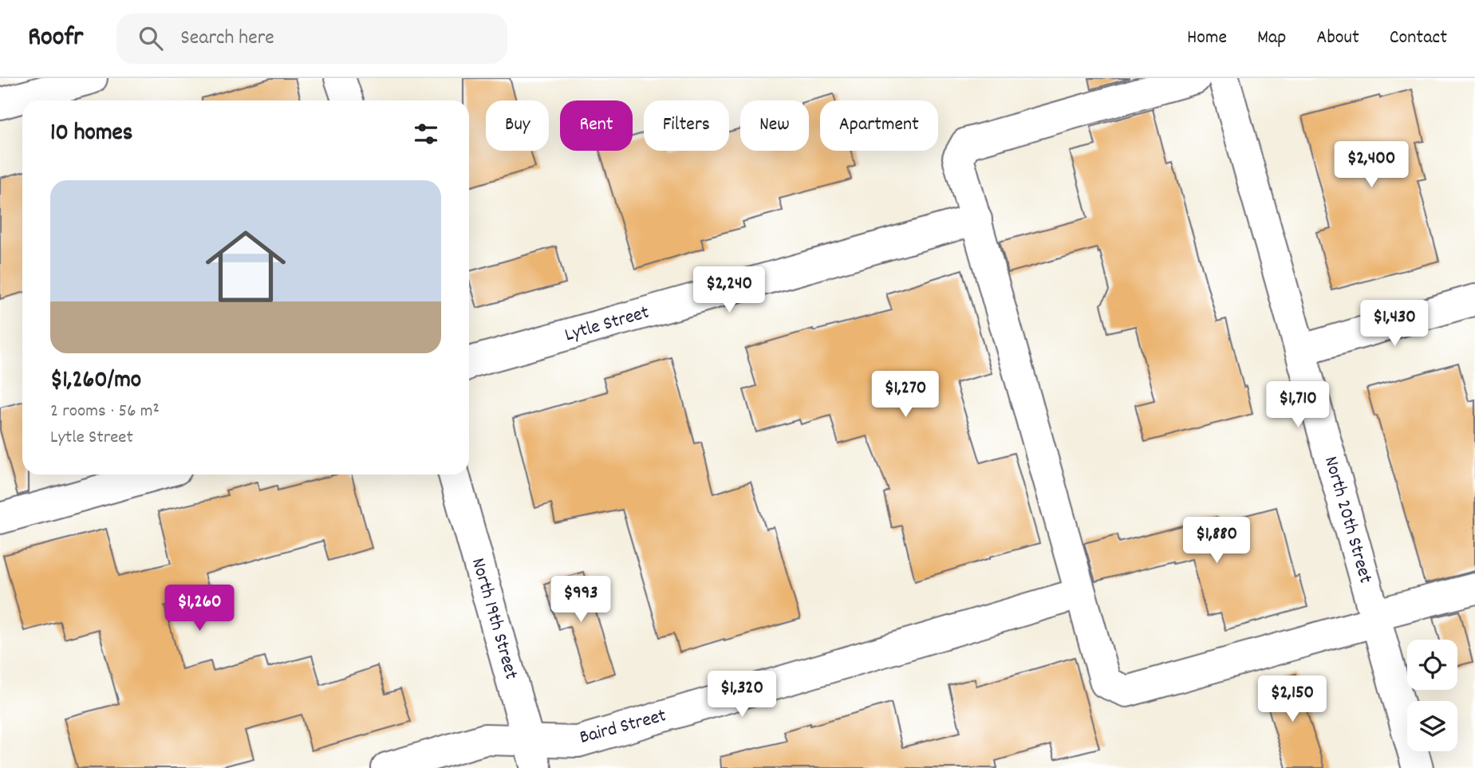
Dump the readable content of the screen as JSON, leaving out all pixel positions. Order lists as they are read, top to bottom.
{
  "streets": {
    "street": [
      "Lytle Street",
      "North 20th Street",
      "North 19th Street",
      "Baird Street"
    ]
  },
  "crossings": [
    ["North 19th Street", "Baird Street"]
  ],
  "page": {
    "header": "Roofr",
    "search": "Search here",
    "nav": [
      "Home",
      "Map",
      "About",
      "Contact"
    ],
    "chip": [
      "Buy",
      "Rent",
      "Filters",
      "New",
      "Apartment"
    ],
    "heading": "10 homes",
    "price": [
      "$2,400",
      "$2,240",
      "$1,430",
      "$1,270",
      "$1,710",
      "$1,880",
      "$993",
      "$1,260",
      "$1,320",
      "$2,150"
    ],
    "list": [
      {
        "name": "$1,260/mo",
        "note": "2 rooms · 56 m² · Lytle Street"
      }
    ]
  }
}
